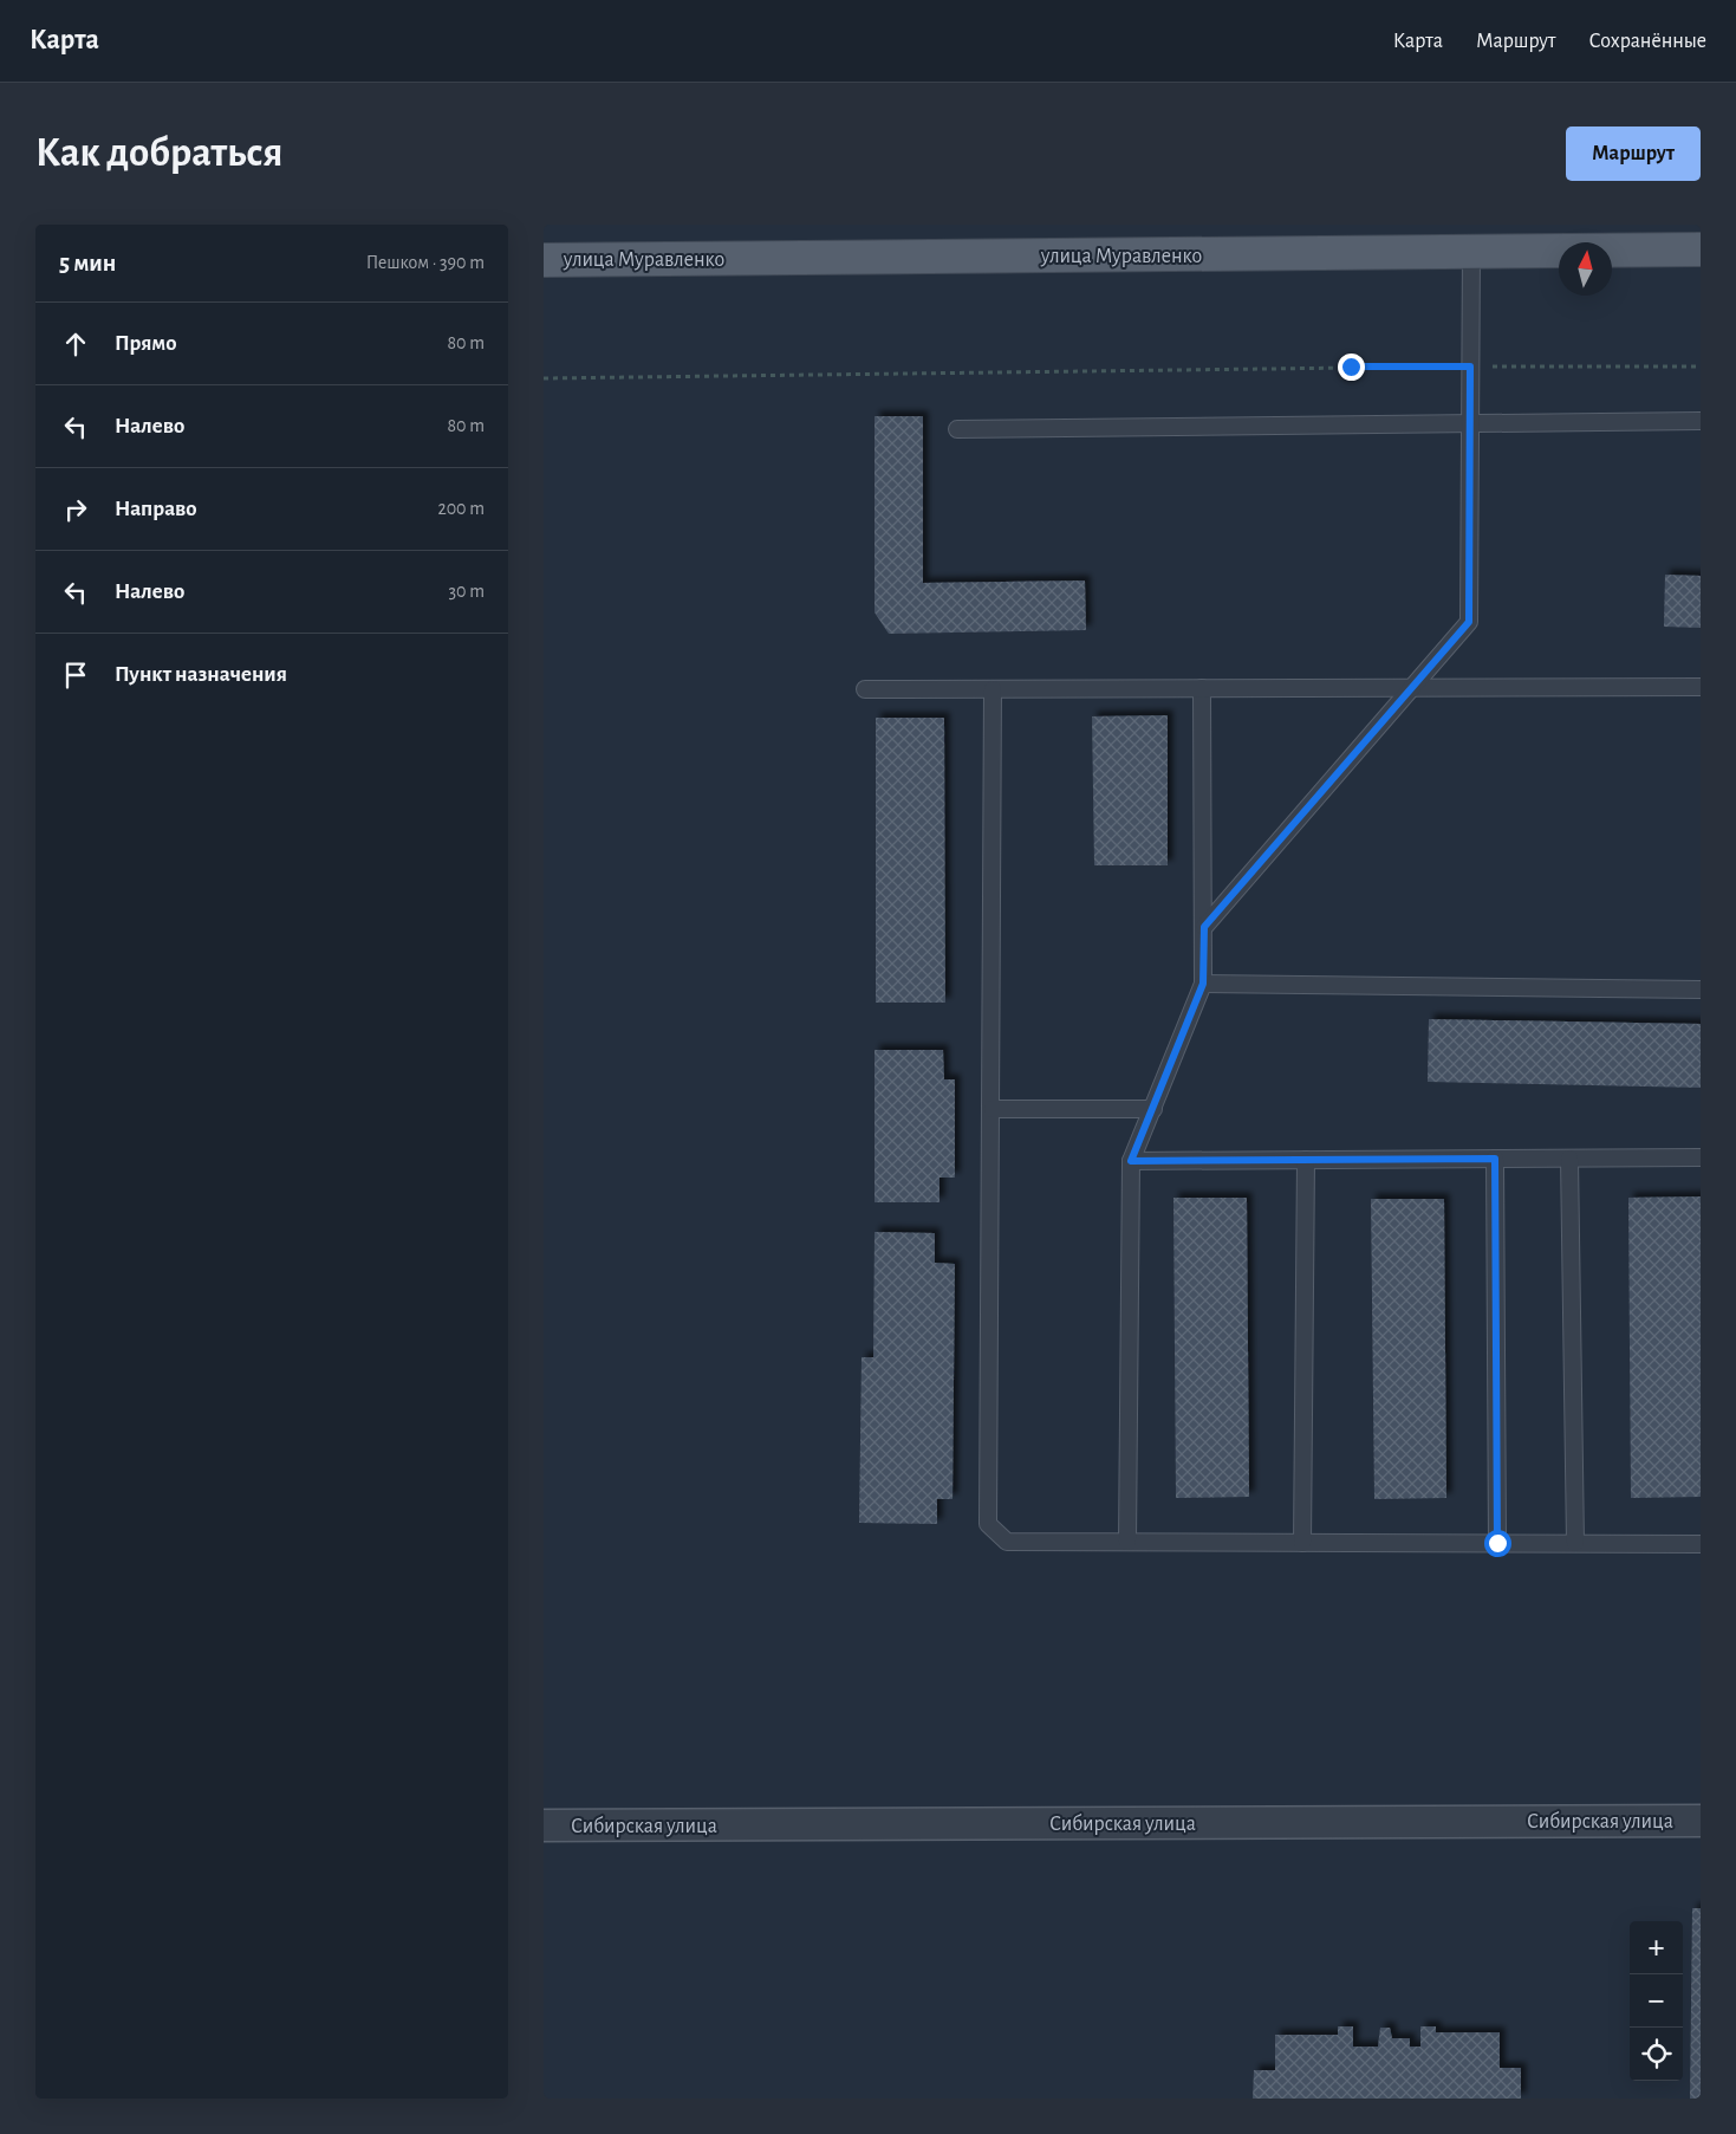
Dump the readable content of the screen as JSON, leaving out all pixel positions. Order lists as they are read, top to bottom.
{
  "streets": {
    "main road": ["улица Муравленко"],
    "street": ["Сибирская улица"]
  },
  "north": "top",
  "page": {
    "header": "Карта",
    "nav": ["Карта", "Маршрут", "Сохранённые"],
    "buttons": "Маршрут",
    "title": "Как добраться",
    "heading": ["5 мин", "Пешком · 390 m"],
    "list": [
      ["Прямо", "80 m"],
      ["Налево", "80 m"],
      ["Направо", "200 m"],
      ["Налево", "30 m"],
      "Пункт назначения"
    ],
    "map_buttons": ["+", "−"]
  }
}
